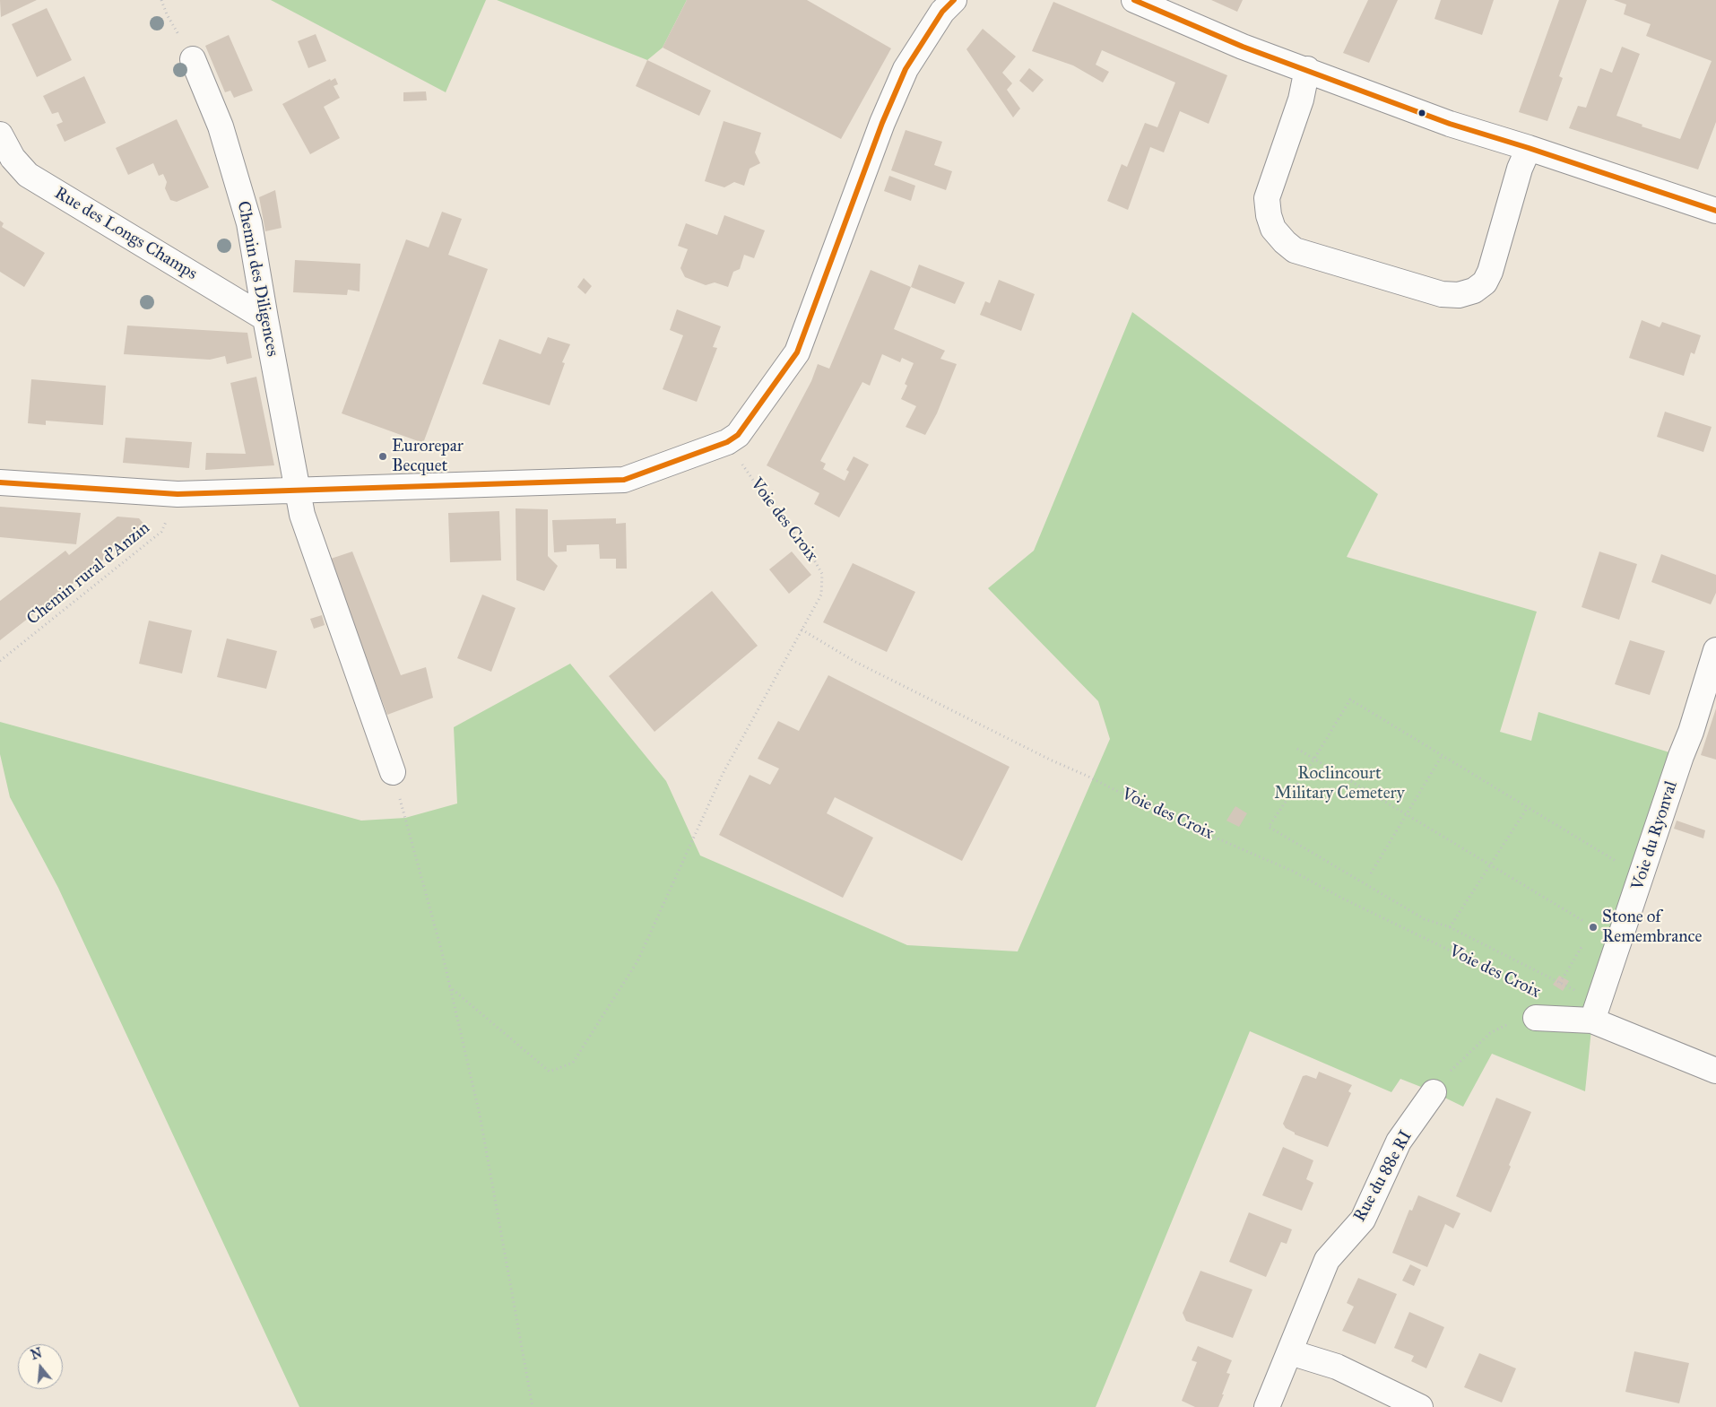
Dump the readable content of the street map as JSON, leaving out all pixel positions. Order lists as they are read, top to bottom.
{
  "streets": {
    "street": [
      "Rue des Longs Champs",
      "Chemin des Diligences",
      "Voie des Croix",
      "Voie du Ryonval",
      "Rue du 88e RI"
    ],
    "path": ["Chemin rural d'Anzin"]
  },
  "crossings": [
    ["Rue des Longs Champs", "Chemin des Diligences"],
    ["Voie des Croix", "Voie du Ryonval"]
  ],
  "parks": ["Roclincourt Military Cemetery"],
  "places": ["Eurorepar Becquet", "Stone of Remembrance"],
  "north": "top"
}
